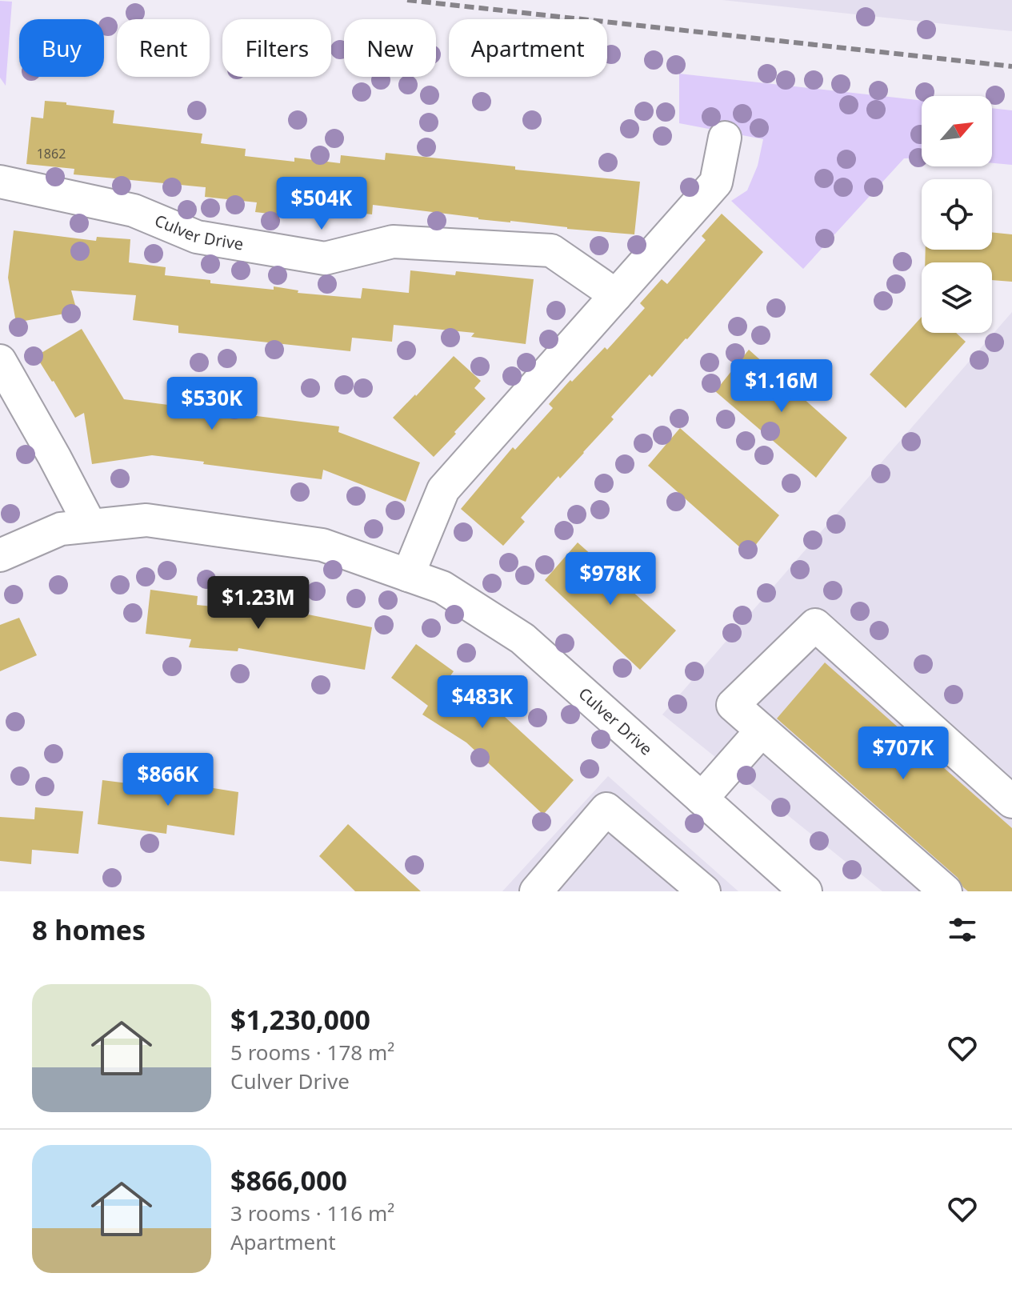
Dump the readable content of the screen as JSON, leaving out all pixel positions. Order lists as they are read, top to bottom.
{
  "streets": {
    "street": ["Culver Drive"]
  },
  "house_numbers": ["1862"],
  "north": "top right",
  "page": {
    "chip": [
      "Buy",
      "Rent",
      "Filters",
      "New",
      "Apartment"
    ],
    "price": [
      "$504K",
      "$1.16M",
      "$530K",
      "$978K",
      "$1.23M",
      "$483K",
      "$707K",
      "$866K"
    ],
    "heading": "8 homes",
    "list": [
      {
        "name": "$1,230,000",
        "note": "5 rooms · 178 m² · Culver Drive"
      },
      {
        "name": "$866,000",
        "note": "3 rooms · 116 m² · Apartment"
      }
    ]
  }
}
